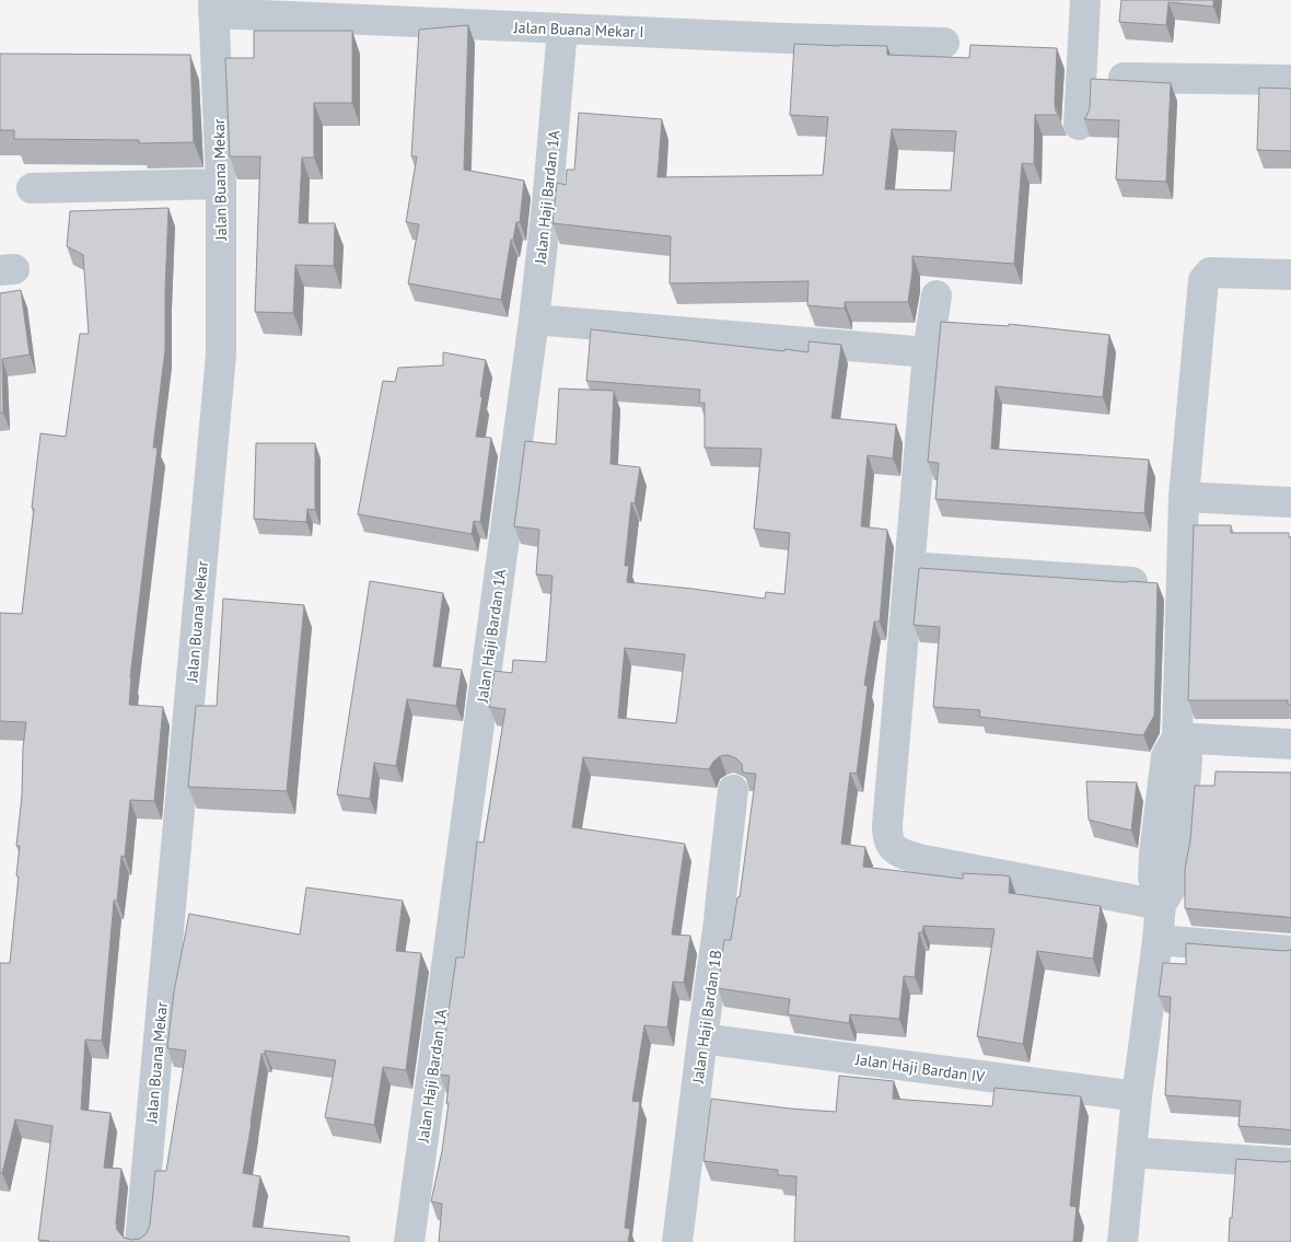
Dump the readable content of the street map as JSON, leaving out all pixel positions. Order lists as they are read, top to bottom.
{
  "streets": {
    "street": [
      "Jalan Buana Mekar I",
      "Jalan Buana Mekar",
      "Jalan Haji Bardan 1A",
      "Jalan Haji Bardan 1B",
      "Jalan Haji Bardan IV"
    ]
  },
  "crossings": [
    ["Jalan Buana Mekar I", "Jalan Buana Mekar"],
    ["Jalan Buana Mekar I", "Jalan Haji Bardan 1A"],
    ["Jalan Haji Bardan 1B", "Jalan Haji Bardan IV"]
  ]
}
